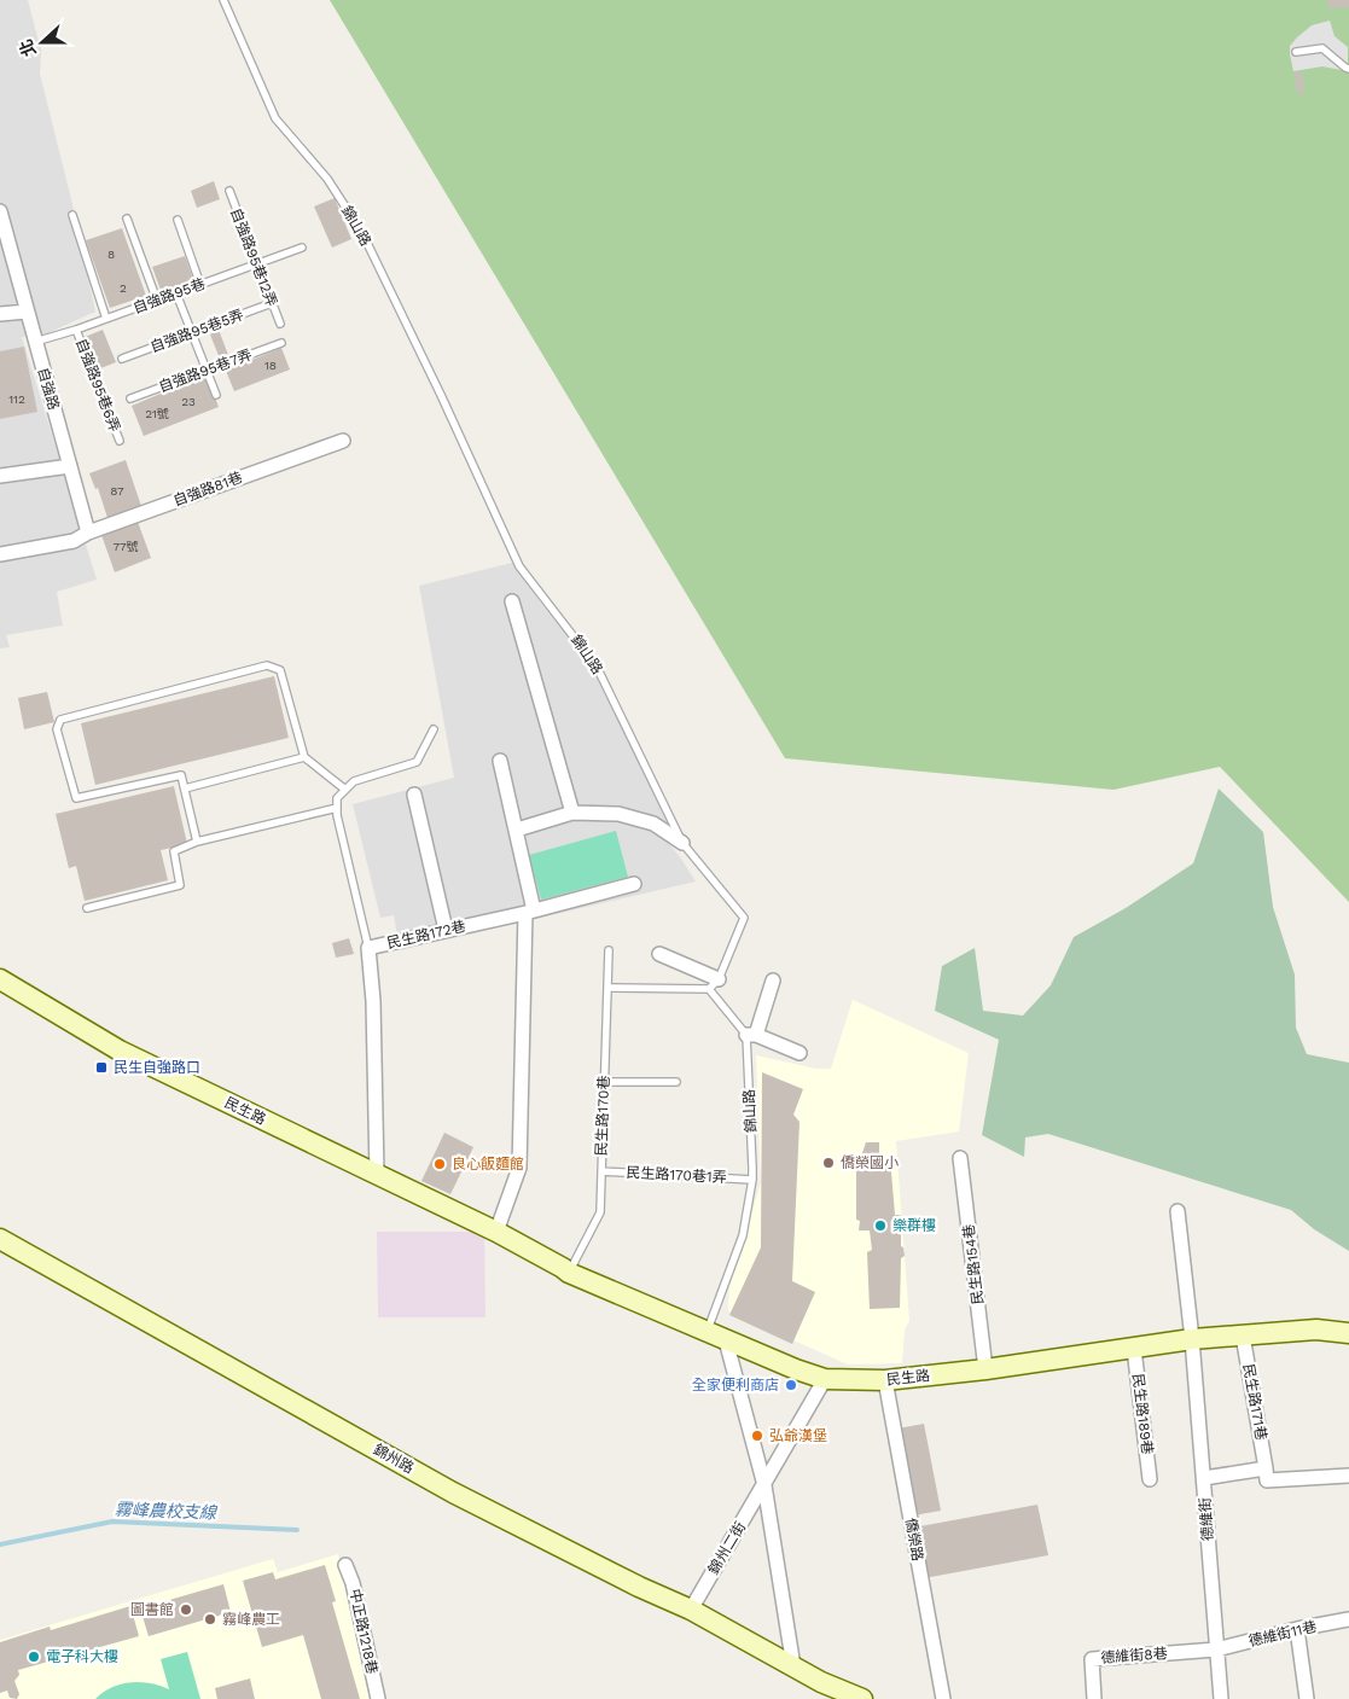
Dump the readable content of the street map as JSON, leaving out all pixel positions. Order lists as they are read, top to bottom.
{
  "streets": {
    "street": [
      "自強路",
      "自強路81巷",
      "民生路172巷",
      "民生路",
      "民生路154巷",
      "民生路171巷",
      "民生路189巷",
      "錦州路",
      "德維街",
      "僑榮路",
      "錦州二街",
      "中正路1218巷",
      "德維街11巷",
      "德維街8巷"
    ],
    "lane": [
      "錦山路",
      "自強路95巷12弄",
      "自強路95巷",
      "自強路95巷5弄",
      "自強路95巷7弄",
      "自強路95巷6弄",
      "民生路170巷",
      "民生路170巷1弄"
    ]
  },
  "crossings": [
    ["錦山路", "民生路"],
    ["錦山路", "民生路170巷1弄"],
    ["自強路95巷12弄", "自強路95巷"],
    ["自強路95巷12弄", "自強路95巷5弄"],
    ["自強路95巷", "自強路95巷6弄"],
    ["自強路95巷", "自強路"],
    ["自強路", "自強路81巷"],
    ["民生路172巷", "民生路"],
    ["民生路", "民生路170巷"],
    ["民生路", "民生路154巷"],
    ["民生路", "民生路171巷"],
    ["民生路", "民生路189巷"],
    ["民生路", "德維街"],
    ["民生路", "僑榮路"],
    ["民生路170巷", "民生路170巷1弄"],
    ["錦州路", "錦州二街"],
    ["德維街", "德維街11巷"],
    ["德維街", "德維街8巷"],
    ["德維街11巷", "德維街8巷"]
  ],
  "water": ["霧峰農校支線"],
  "places": {
    "transit": ["民生自強路口"],
    "other": [
      "僑榮國小",
      "良心飯麵館",
      "樂群樓",
      "全家便利商店",
      "弘爺漢堡",
      "圖書館",
      "霧峰農工",
      "電子科大樓"
    ]
  },
  "house_numbers": [
    "8",
    "2",
    "18",
    "112",
    "23",
    "21號",
    "87",
    "77號"
  ],
  "north": "left"
}
